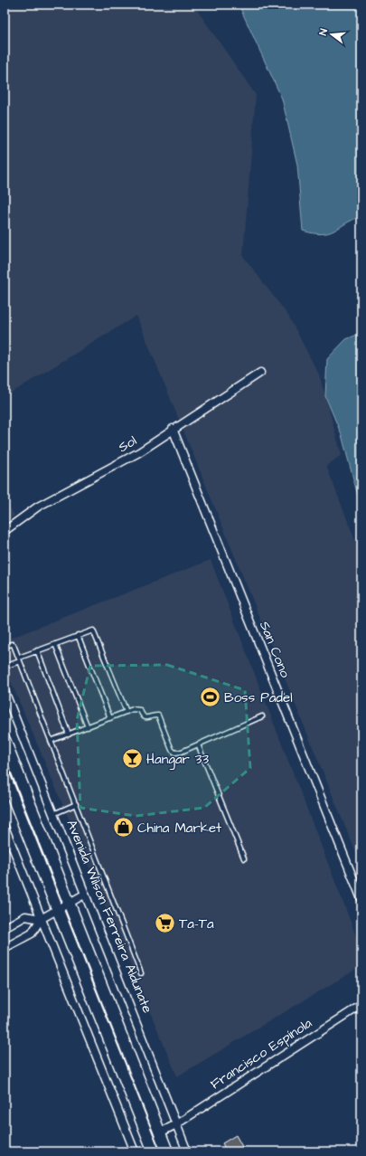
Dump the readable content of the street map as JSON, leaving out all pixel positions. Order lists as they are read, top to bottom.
{
  "streets": {
    "street": [
      "Sol",
      "San Cono",
      "Avenida Wilson Ferreira Aldunate",
      "Francisco Espínola"
    ]
  },
  "crossings": [
    ["Sol", "San Cono"],
    ["Avenida Wilson Ferreira Aldunate", "Francisco Espínola"]
  ],
  "places": {
    "sports": ["Boss Padel"],
    "bar": ["Hangar 33"],
    "shop": ["China Market"],
    "supermarket": ["Ta-Ta"]
  },
  "north": "left"
}
